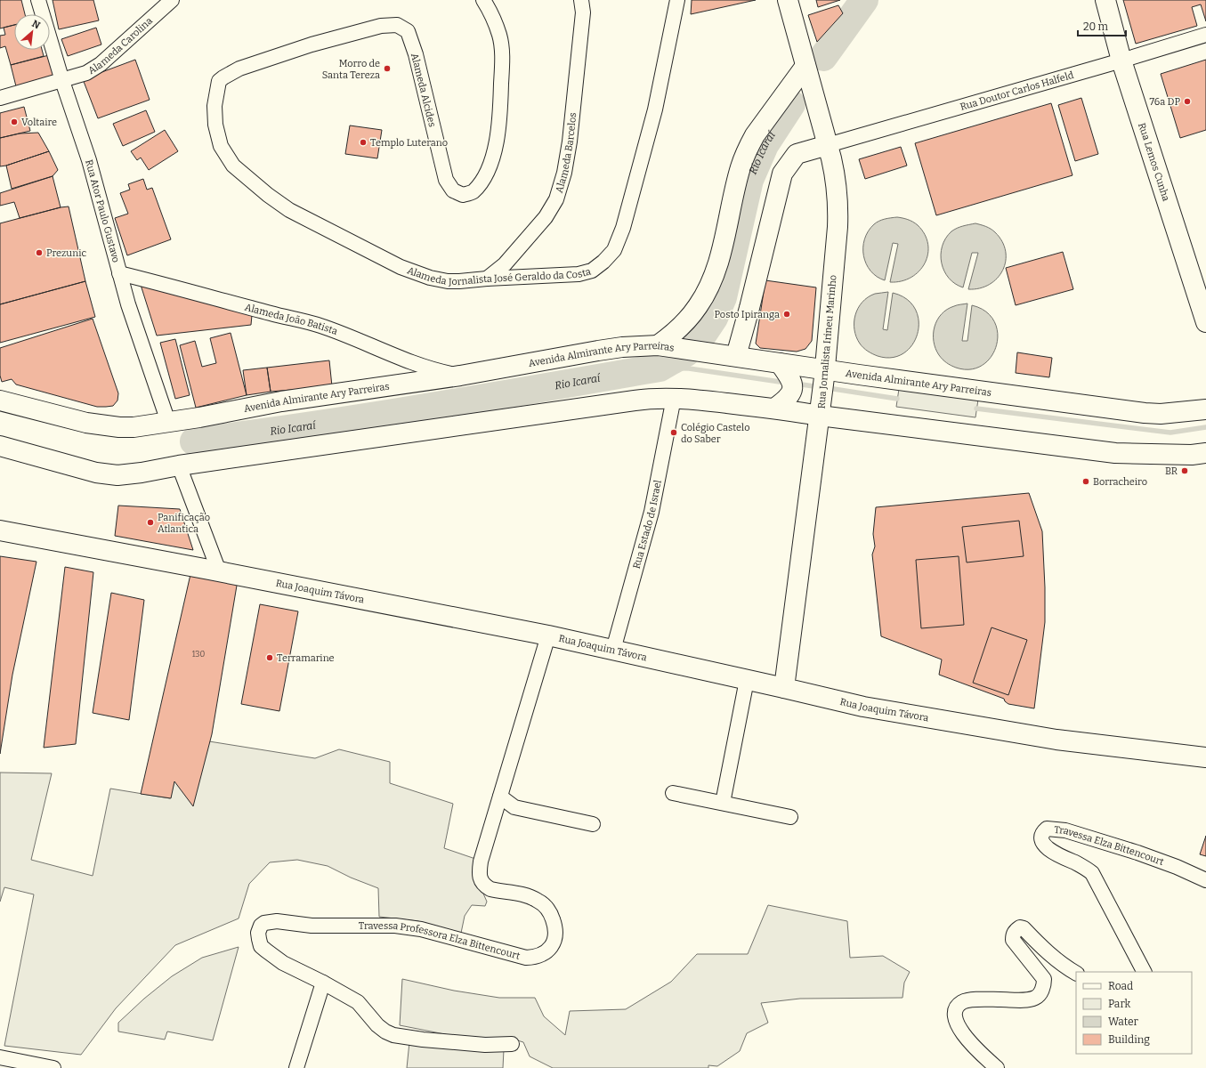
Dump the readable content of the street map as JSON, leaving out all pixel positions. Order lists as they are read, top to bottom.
{
  "streets": {
    "main road": [
      "Rua Lemos Cunha",
      "Rua Jornalista Irineu Marinho",
      "Avenida Almirante Ary Parreiras",
      "Rua Joaquim Távora"
    ],
    "street": [
      "Alameda Carolina",
      "Alameda Alcides",
      "Rua Doutor Carlos Halfeld",
      "Alameda Barcelos",
      "Rua Ator Paulo Gustavo",
      "Alameda Jornalista José Geraldo da Costa",
      "Alameda João Batista",
      "Rua Estado de Israel",
      "Travessa Elza Bittencourt",
      "Travessa Professora Elza Bittencourt"
    ]
  },
  "crossings": [
    ["Alameda Carolina", "Rua Ator Paulo Gustavo"],
    ["Alameda Alcides", "Alameda Jornalista José Geraldo da Costa"],
    ["Rua Doutor Carlos Halfeld", "Rua Lemos Cunha"],
    ["Rua Doutor Carlos Halfeld", "Rua Jornalista Irineu Marinho"],
    ["Alameda Barcelos", "Alameda Jornalista José Geraldo da Costa"],
    ["Rua Ator Paulo Gustavo", "Alameda João Batista"],
    ["Rua Ator Paulo Gustavo", "Avenida Almirante Ary Parreiras"],
    ["Alameda João Batista", "Avenida Almirante Ary Parreiras"],
    ["Rua Jornalista Irineu Marinho", "Avenida Almirante Ary Parreiras"],
    ["Rua Jornalista Irineu Marinho", "Rua Joaquim Távora"],
    ["Rua Estado de Israel", "Rua Joaquim Távora"],
    ["Rua Joaquim Távora", "Travessa Professora Elza Bittencourt"]
  ],
  "water": ["Rio Icaraí"],
  "places": [
    "Morro de Santa Tereza",
    "76a DP",
    "Voltaire",
    "Templo Luterano",
    "Prezunic",
    "Posto Ipiranga",
    "Colégio Castelo do Saber",
    "BR",
    "Borracheiro",
    "Panificação Atlantica",
    "Terramarine"
  ],
  "house_numbers": ["130"],
  "legend": [
    "Road",
    "Park",
    "Water",
    "Building"
  ],
  "scale_bar": "20 m",
  "north": "top right"
}
